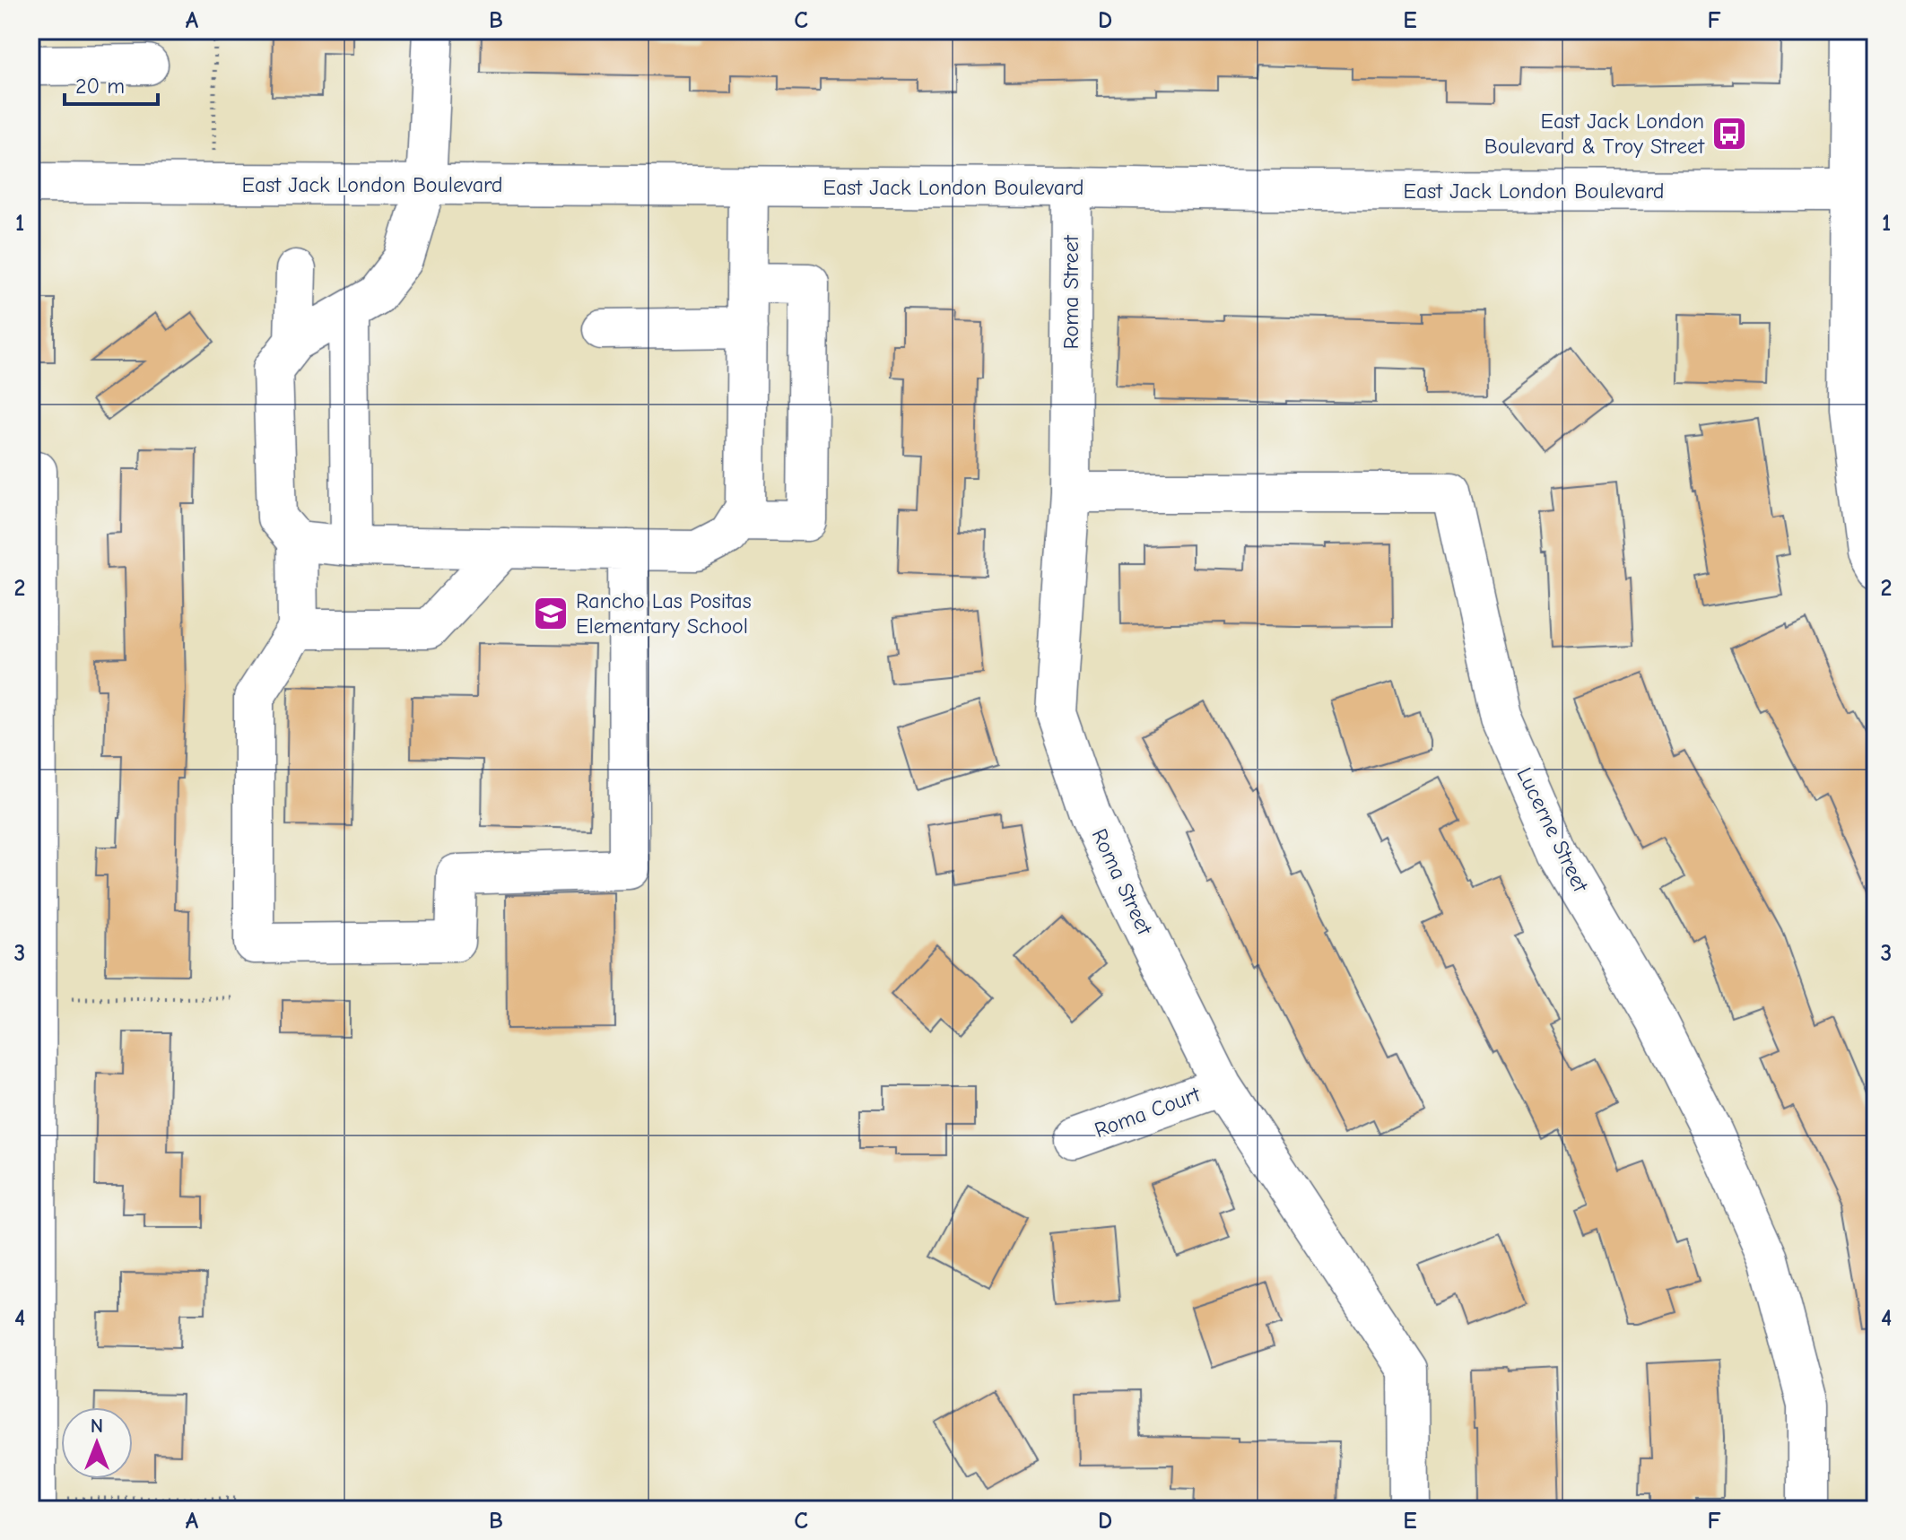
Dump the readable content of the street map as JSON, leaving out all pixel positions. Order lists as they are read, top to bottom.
{
  "streets": {
    "street": [
      "East Jack London Boulevard",
      "Roma Street",
      "Lucerne Street",
      "Roma Court"
    ]
  },
  "crossings": [
    ["East Jack London Boulevard", "Roma Street"],
    ["Roma Street", "Lucerne Street"],
    ["Roma Street", "Roma Court"]
  ],
  "places": {
    "bus stop": ["East Jack London Boulevard & Troy Street"],
    "school or university": ["Rancho Las Positas Elementary School"]
  },
  "scale_bar": "20 m",
  "north": "top",
  "grid": {
    "columns": [
      "A",
      "B",
      "C",
      "D",
      "E",
      "F"
    ],
    "rows": [
      "1",
      "2",
      "3",
      "4"
    ]
  }
}
